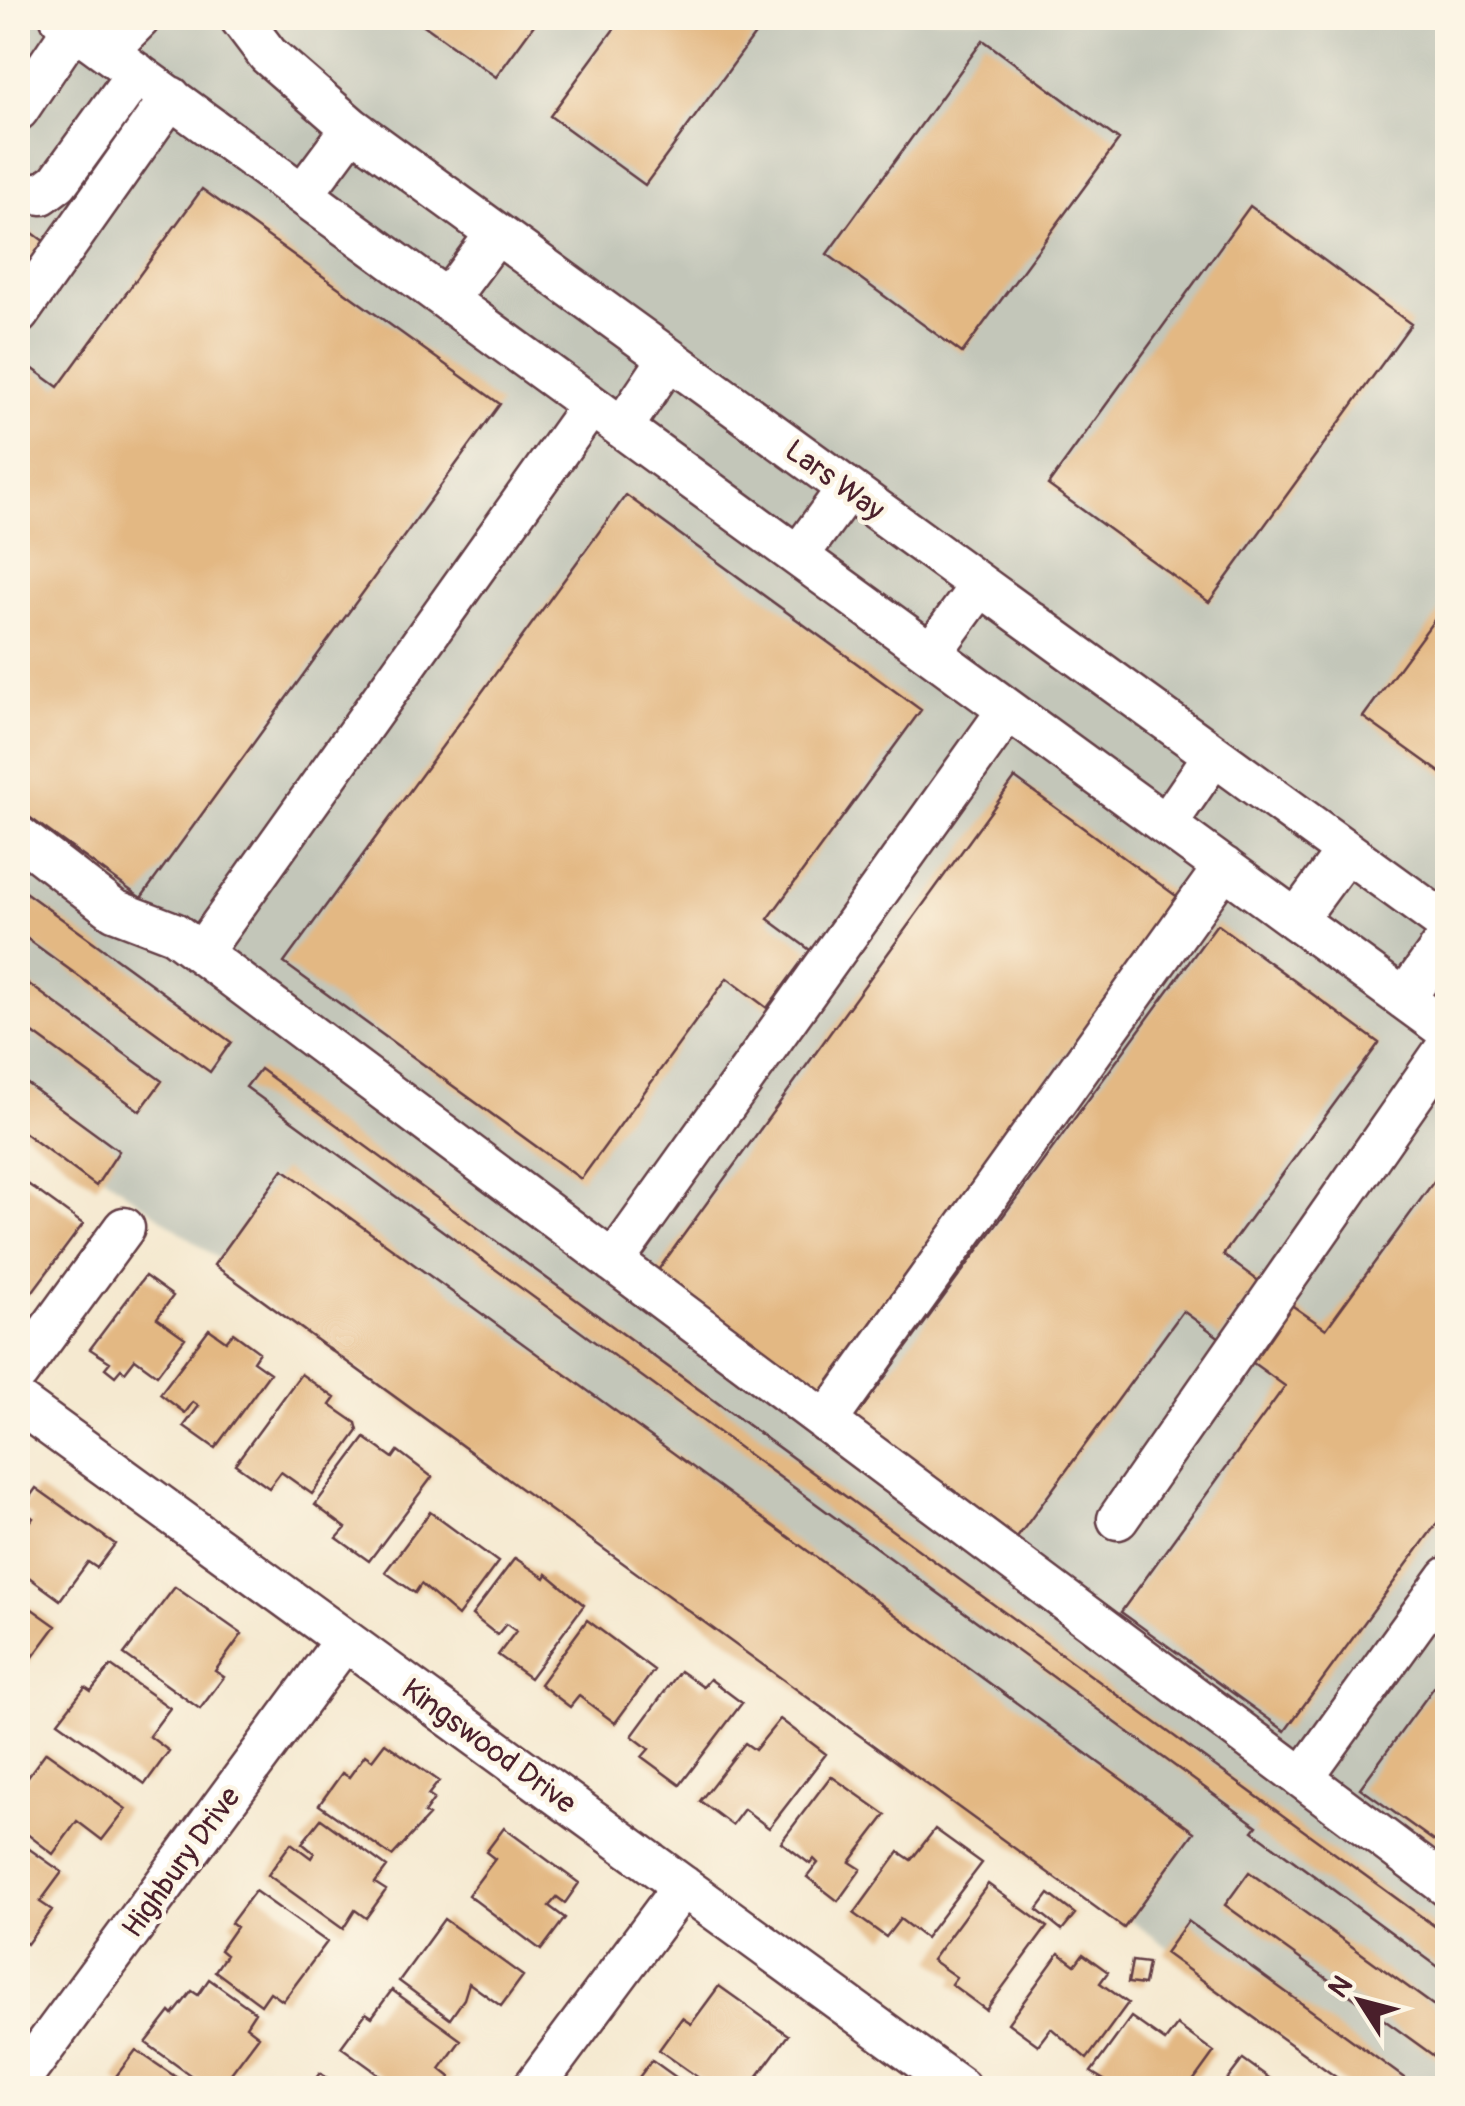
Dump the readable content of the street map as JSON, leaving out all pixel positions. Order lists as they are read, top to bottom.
{
  "streets": {
    "street": ["Lars Way", "Kingswood Drive", "Highbury Drive"]
  },
  "crossings": [
    ["Kingswood Drive", "Highbury Drive"]
  ],
  "north": "top left"
}
